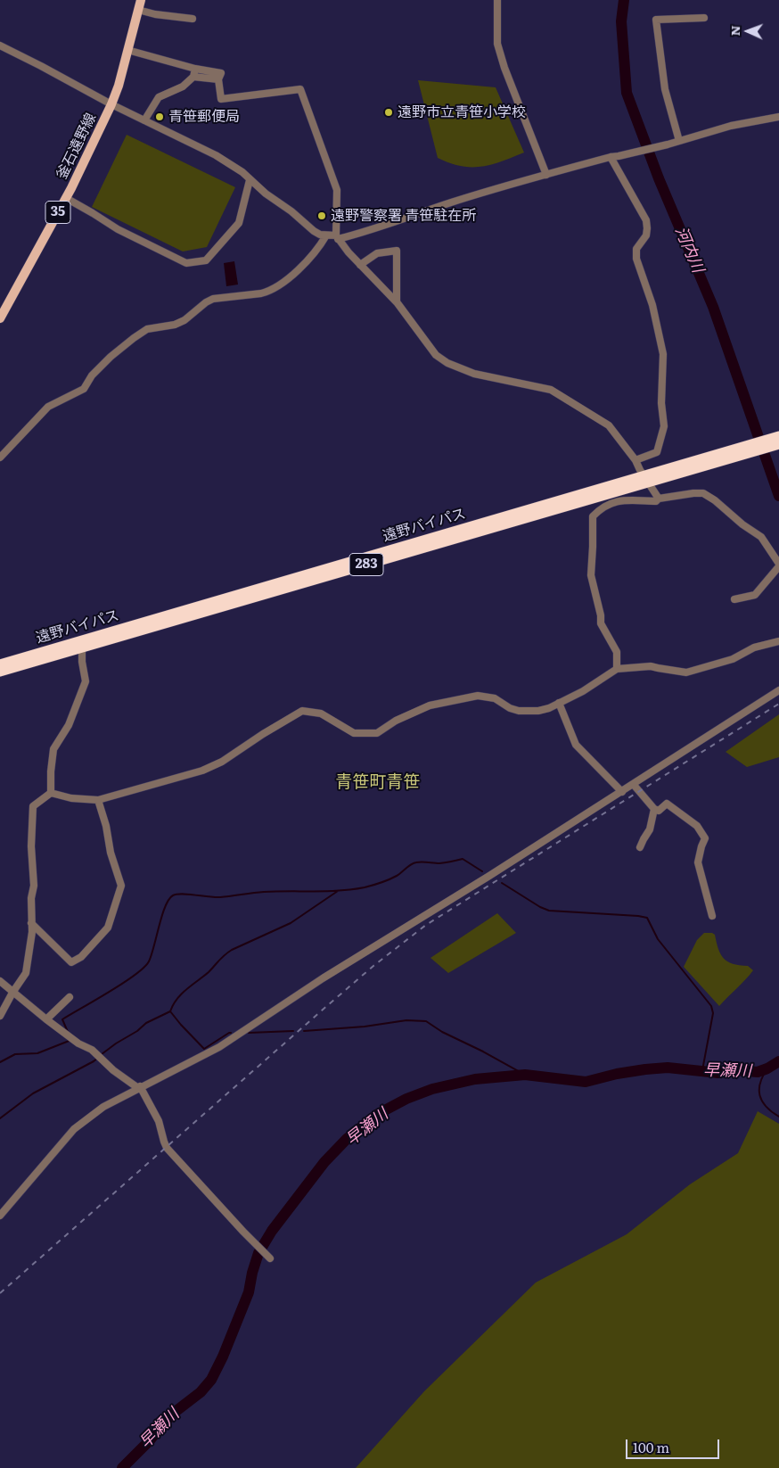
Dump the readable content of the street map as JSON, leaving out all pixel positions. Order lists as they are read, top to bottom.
{
  "streets": {
    "highway": ["遠野バイパス", "283"],
    "main road": ["釜石遠野線", "35"]
  },
  "districts": ["青笹町青笹"],
  "water": ["河内川", "早瀬川"],
  "places": ["遠野市立青笹小学校", "青笹郵便局", "遠野警察署 青笹駐在所"],
  "scale_bar": "100 m",
  "north": "left"
}
